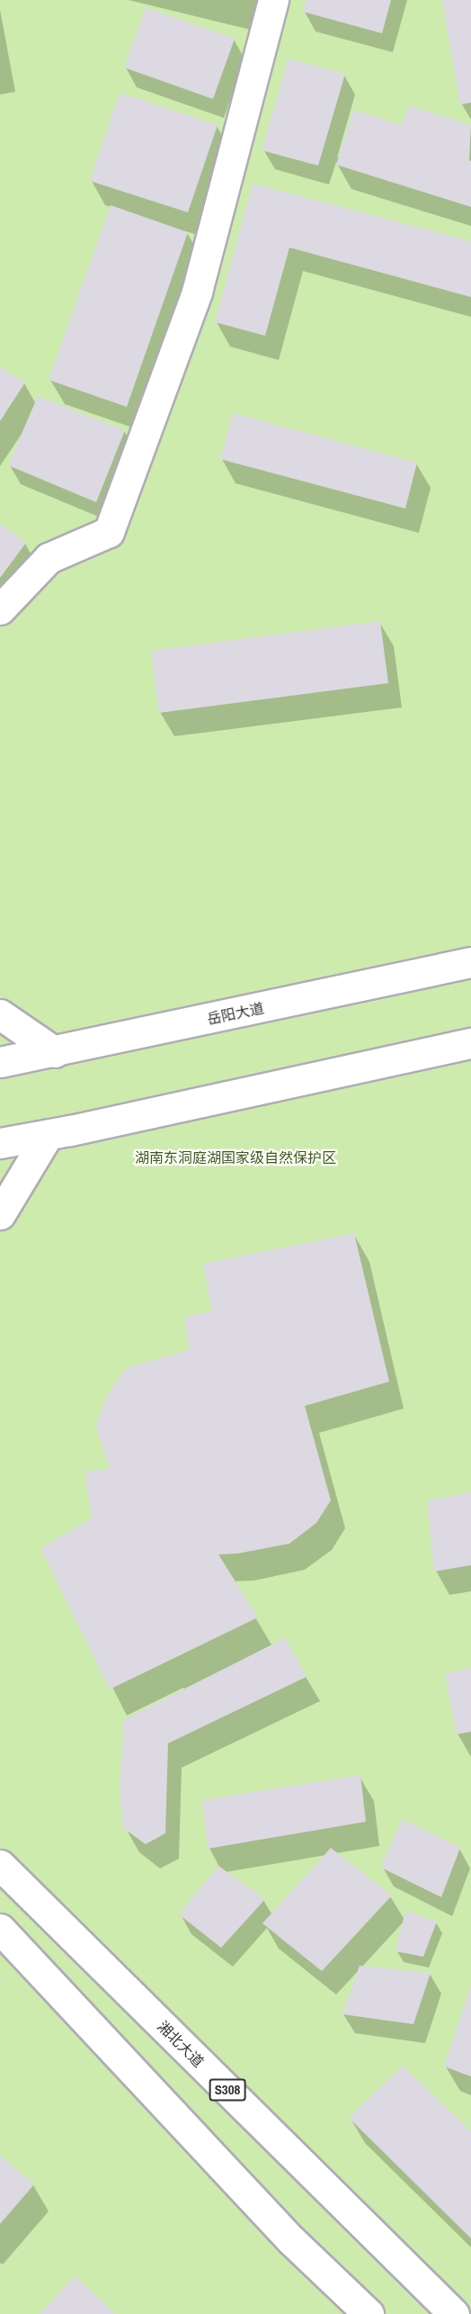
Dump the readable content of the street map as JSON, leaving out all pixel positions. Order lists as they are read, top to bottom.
{
  "streets": {
    "main road": ["岳阳大道", "湘北大道", "S308"]
  },
  "parks": ["湖南东洞庭湖国家级自然保护区"]
}
